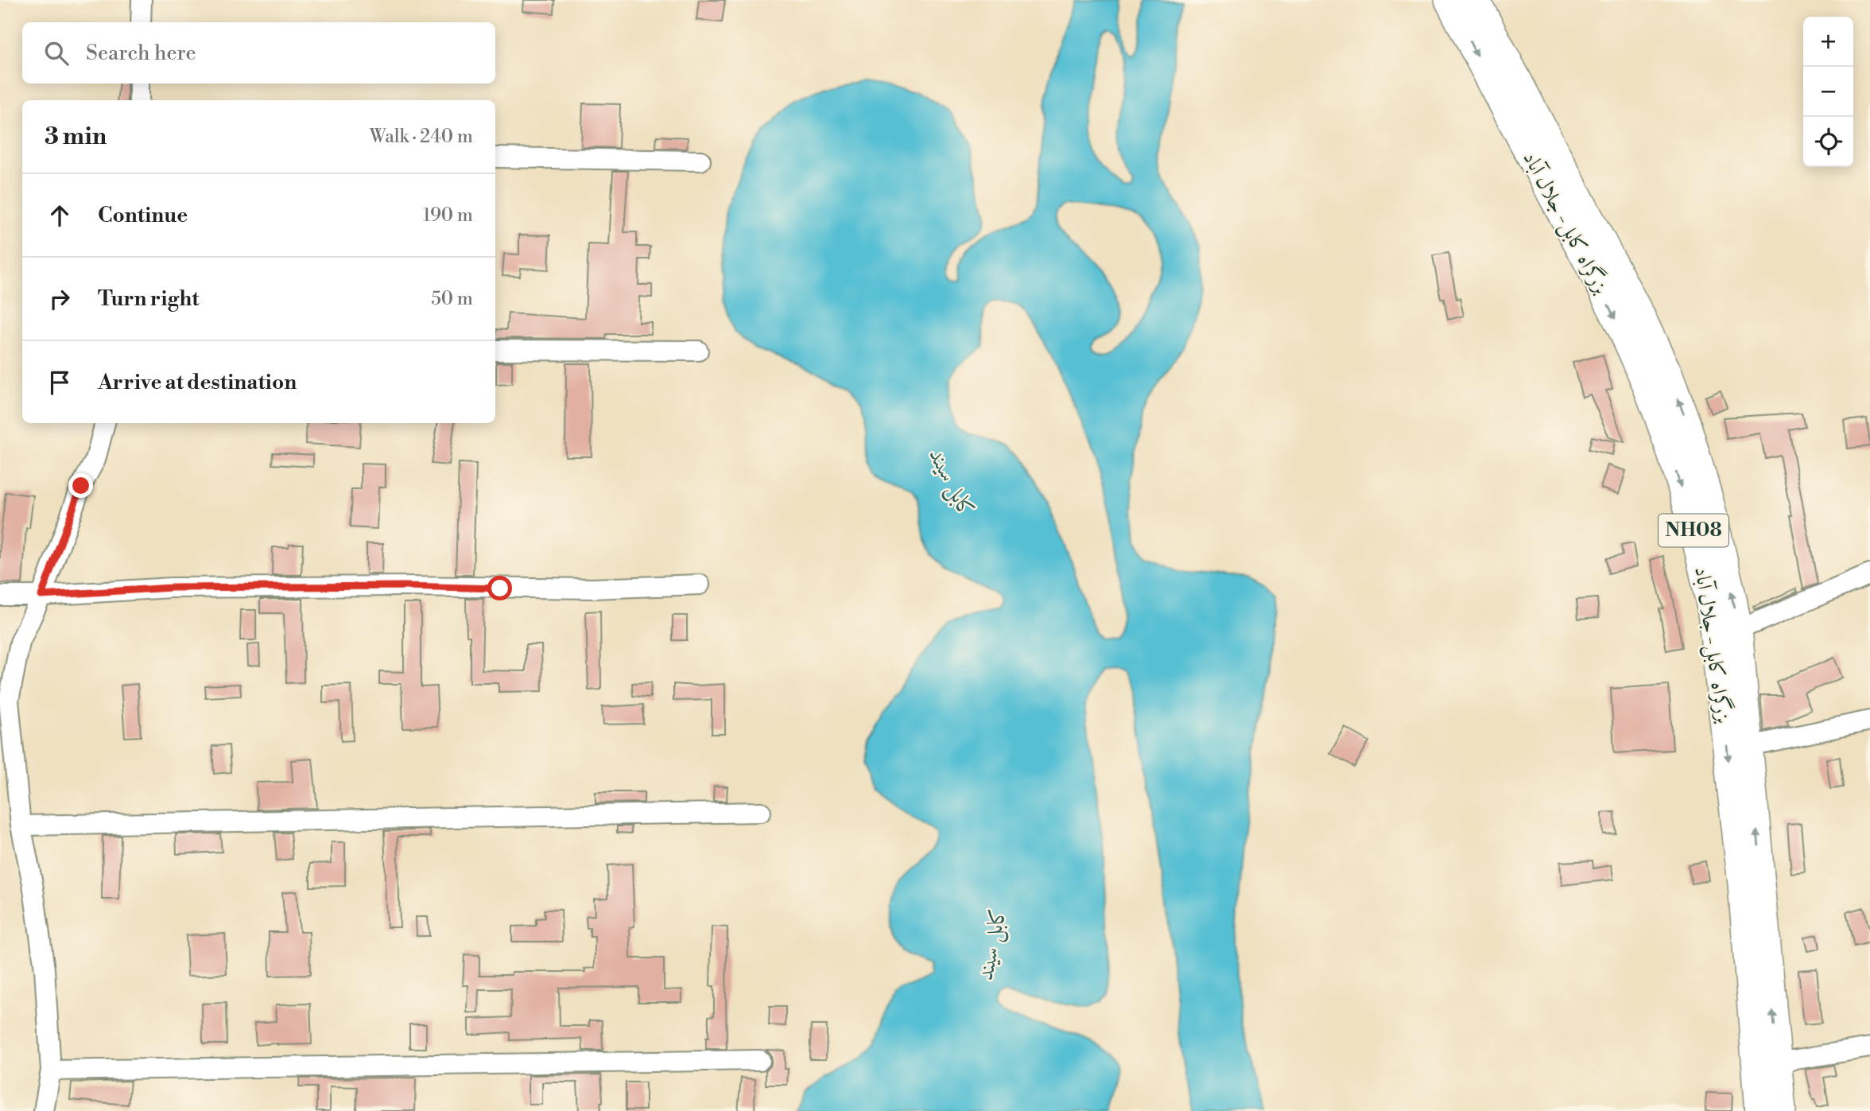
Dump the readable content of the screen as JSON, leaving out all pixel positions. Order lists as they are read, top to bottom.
{
  "streets": {
    "highway": ["بزرگراه کابل- جلال آباد", "NH08"]
  },
  "water": ["کابل سيند"],
  "page": {
    "map_buttons": ["+", "−"],
    "search": "Search here",
    "heading": ["3 min", "Walk · 240 m"],
    "list": [
      ["Continue", "190 m"],
      ["Turn right", "50 m"],
      "Arrive at destination"
    ]
  }
}
